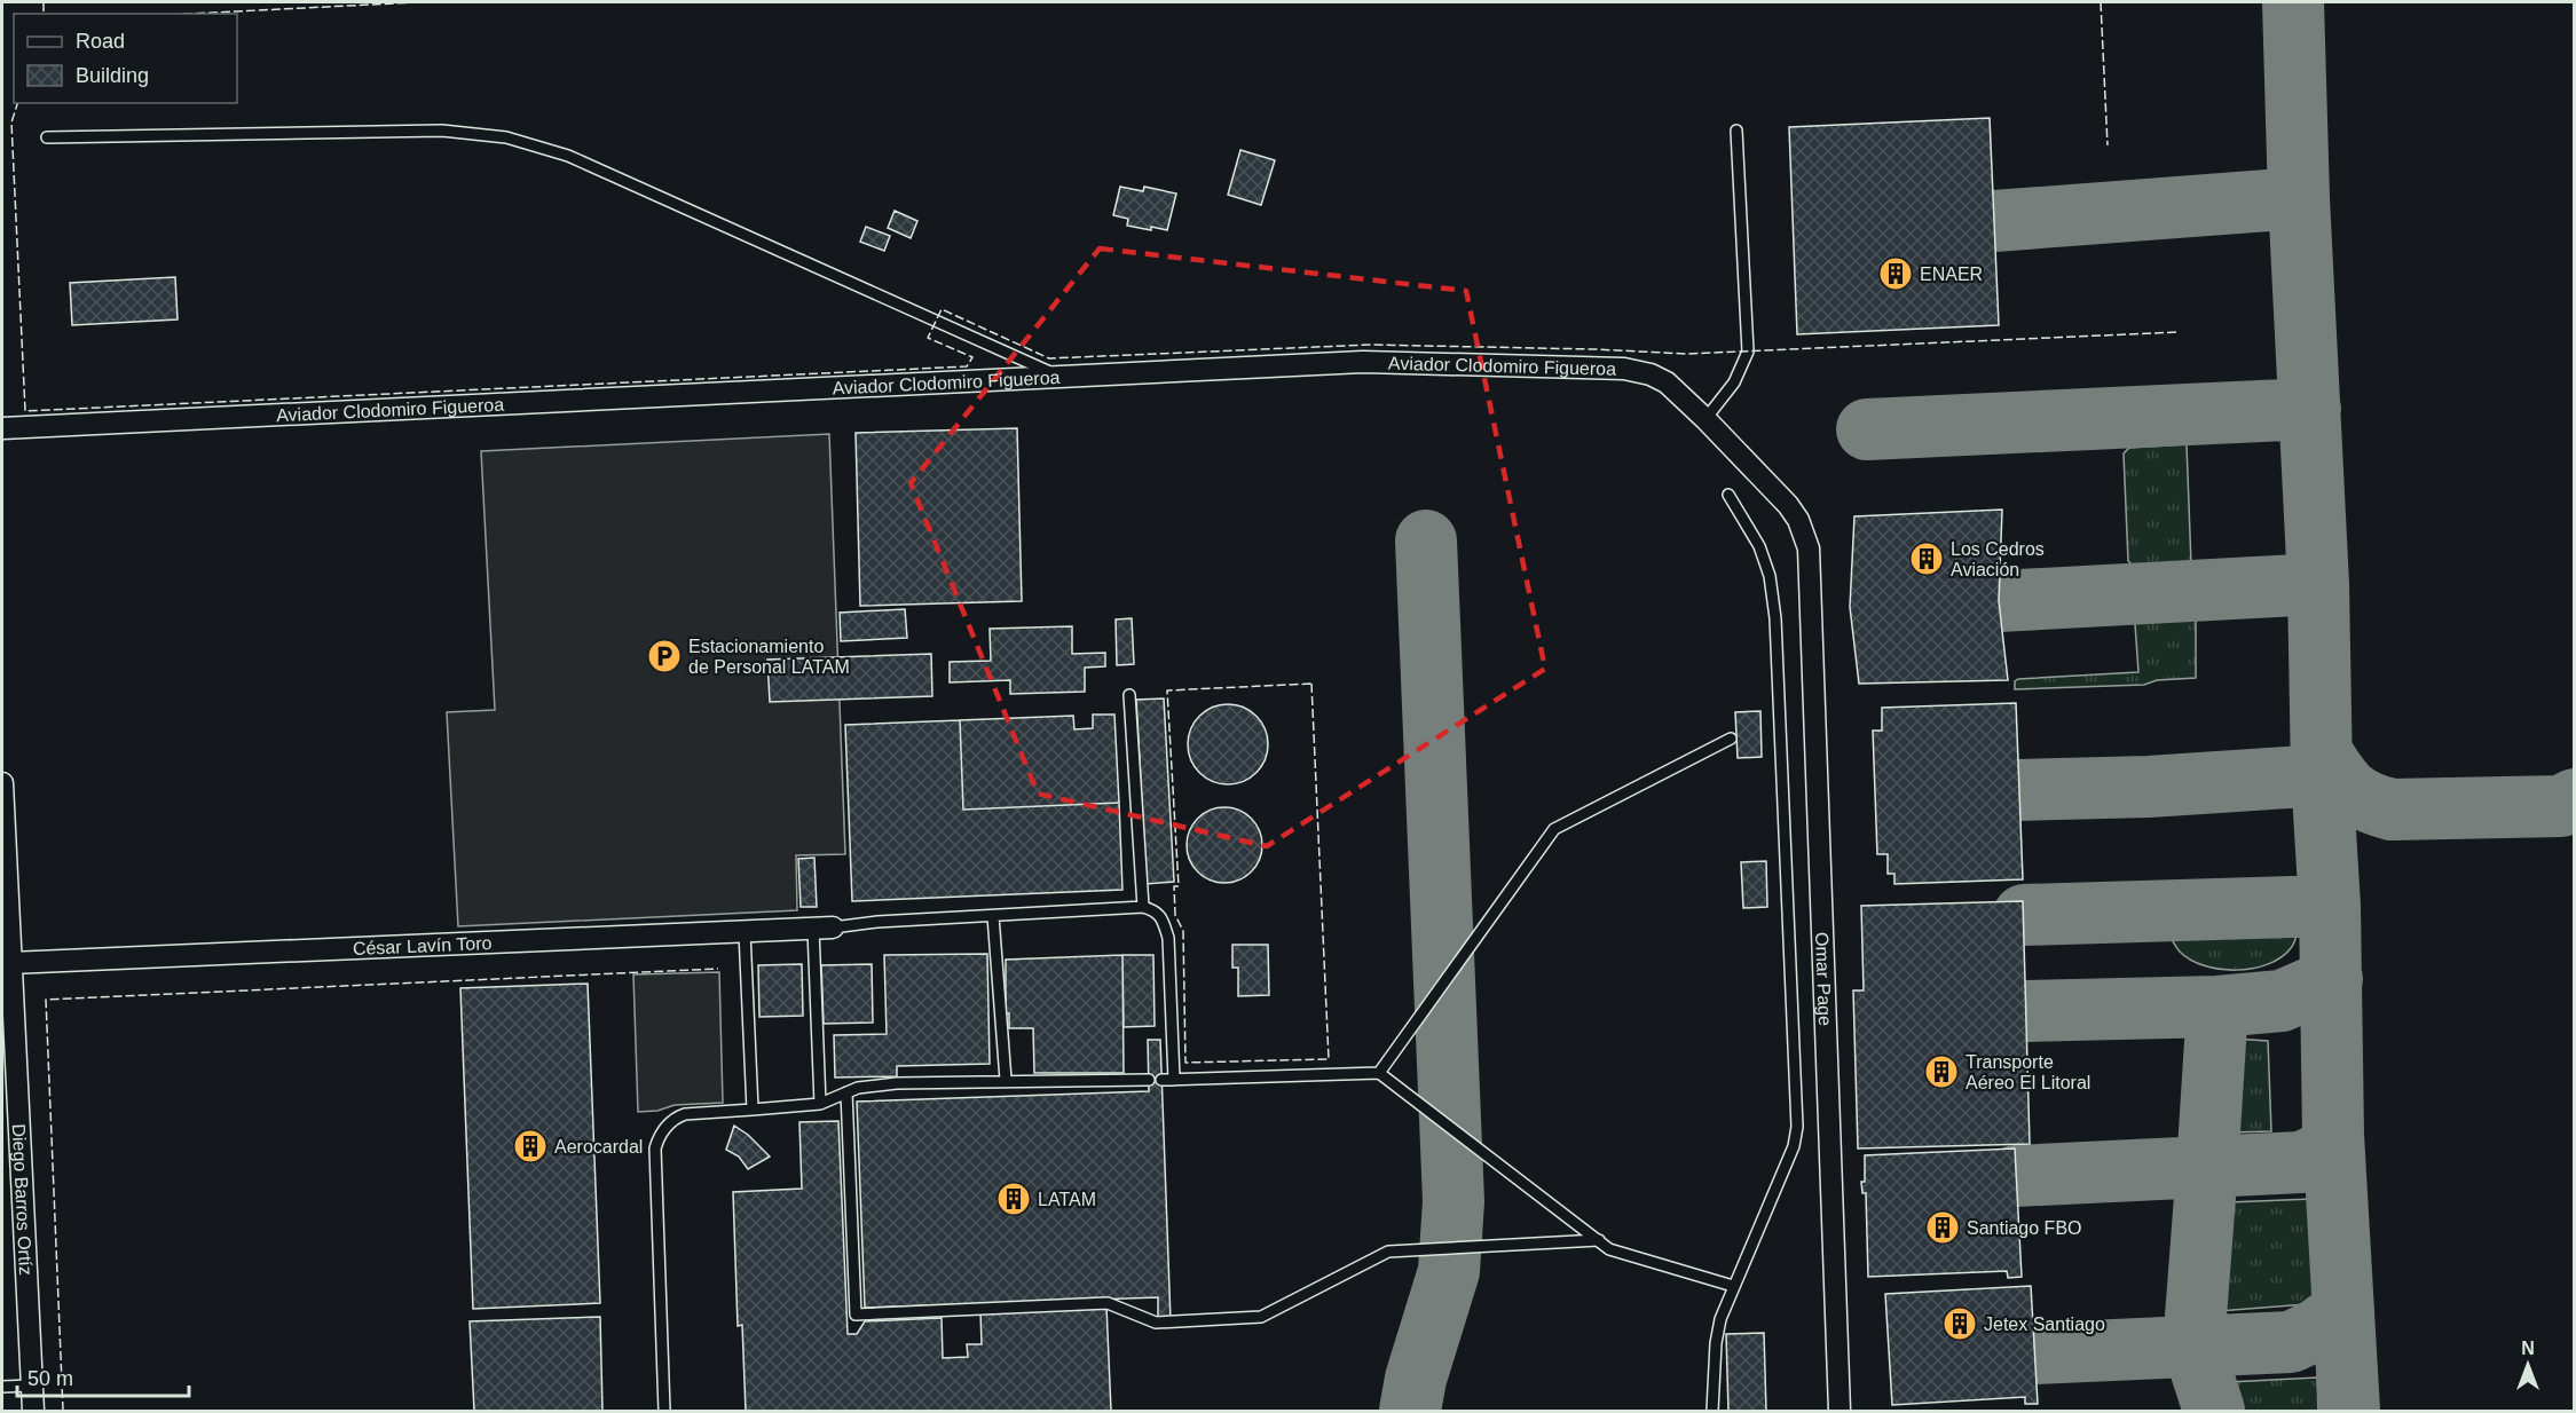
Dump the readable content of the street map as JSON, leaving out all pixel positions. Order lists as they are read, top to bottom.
{
  "streets": {
    "street": [
      "Aviador Clodomiro Figueroa",
      "César Lavín Toro",
      "Omar Page",
      "Diego Barros Ortíz"
    ]
  },
  "crossings": [
    ["Aviador Clodomiro Figueroa", "Omar Page"],
    ["César Lavín Toro", "Diego Barros Ortíz"]
  ],
  "places": {
    "building": [
      "ENAER",
      "Los Cedros Aviación",
      "Transporte Aéreo El Litoral",
      "Aerocardal",
      "LATAM",
      "Santiago FBO",
      "Jetex Santiago"
    ],
    "parking": ["Estacionamiento de Personal LATAM"]
  },
  "legend": ["Road", "Building"],
  "scale_bar": "50 m",
  "north": "top"
}
